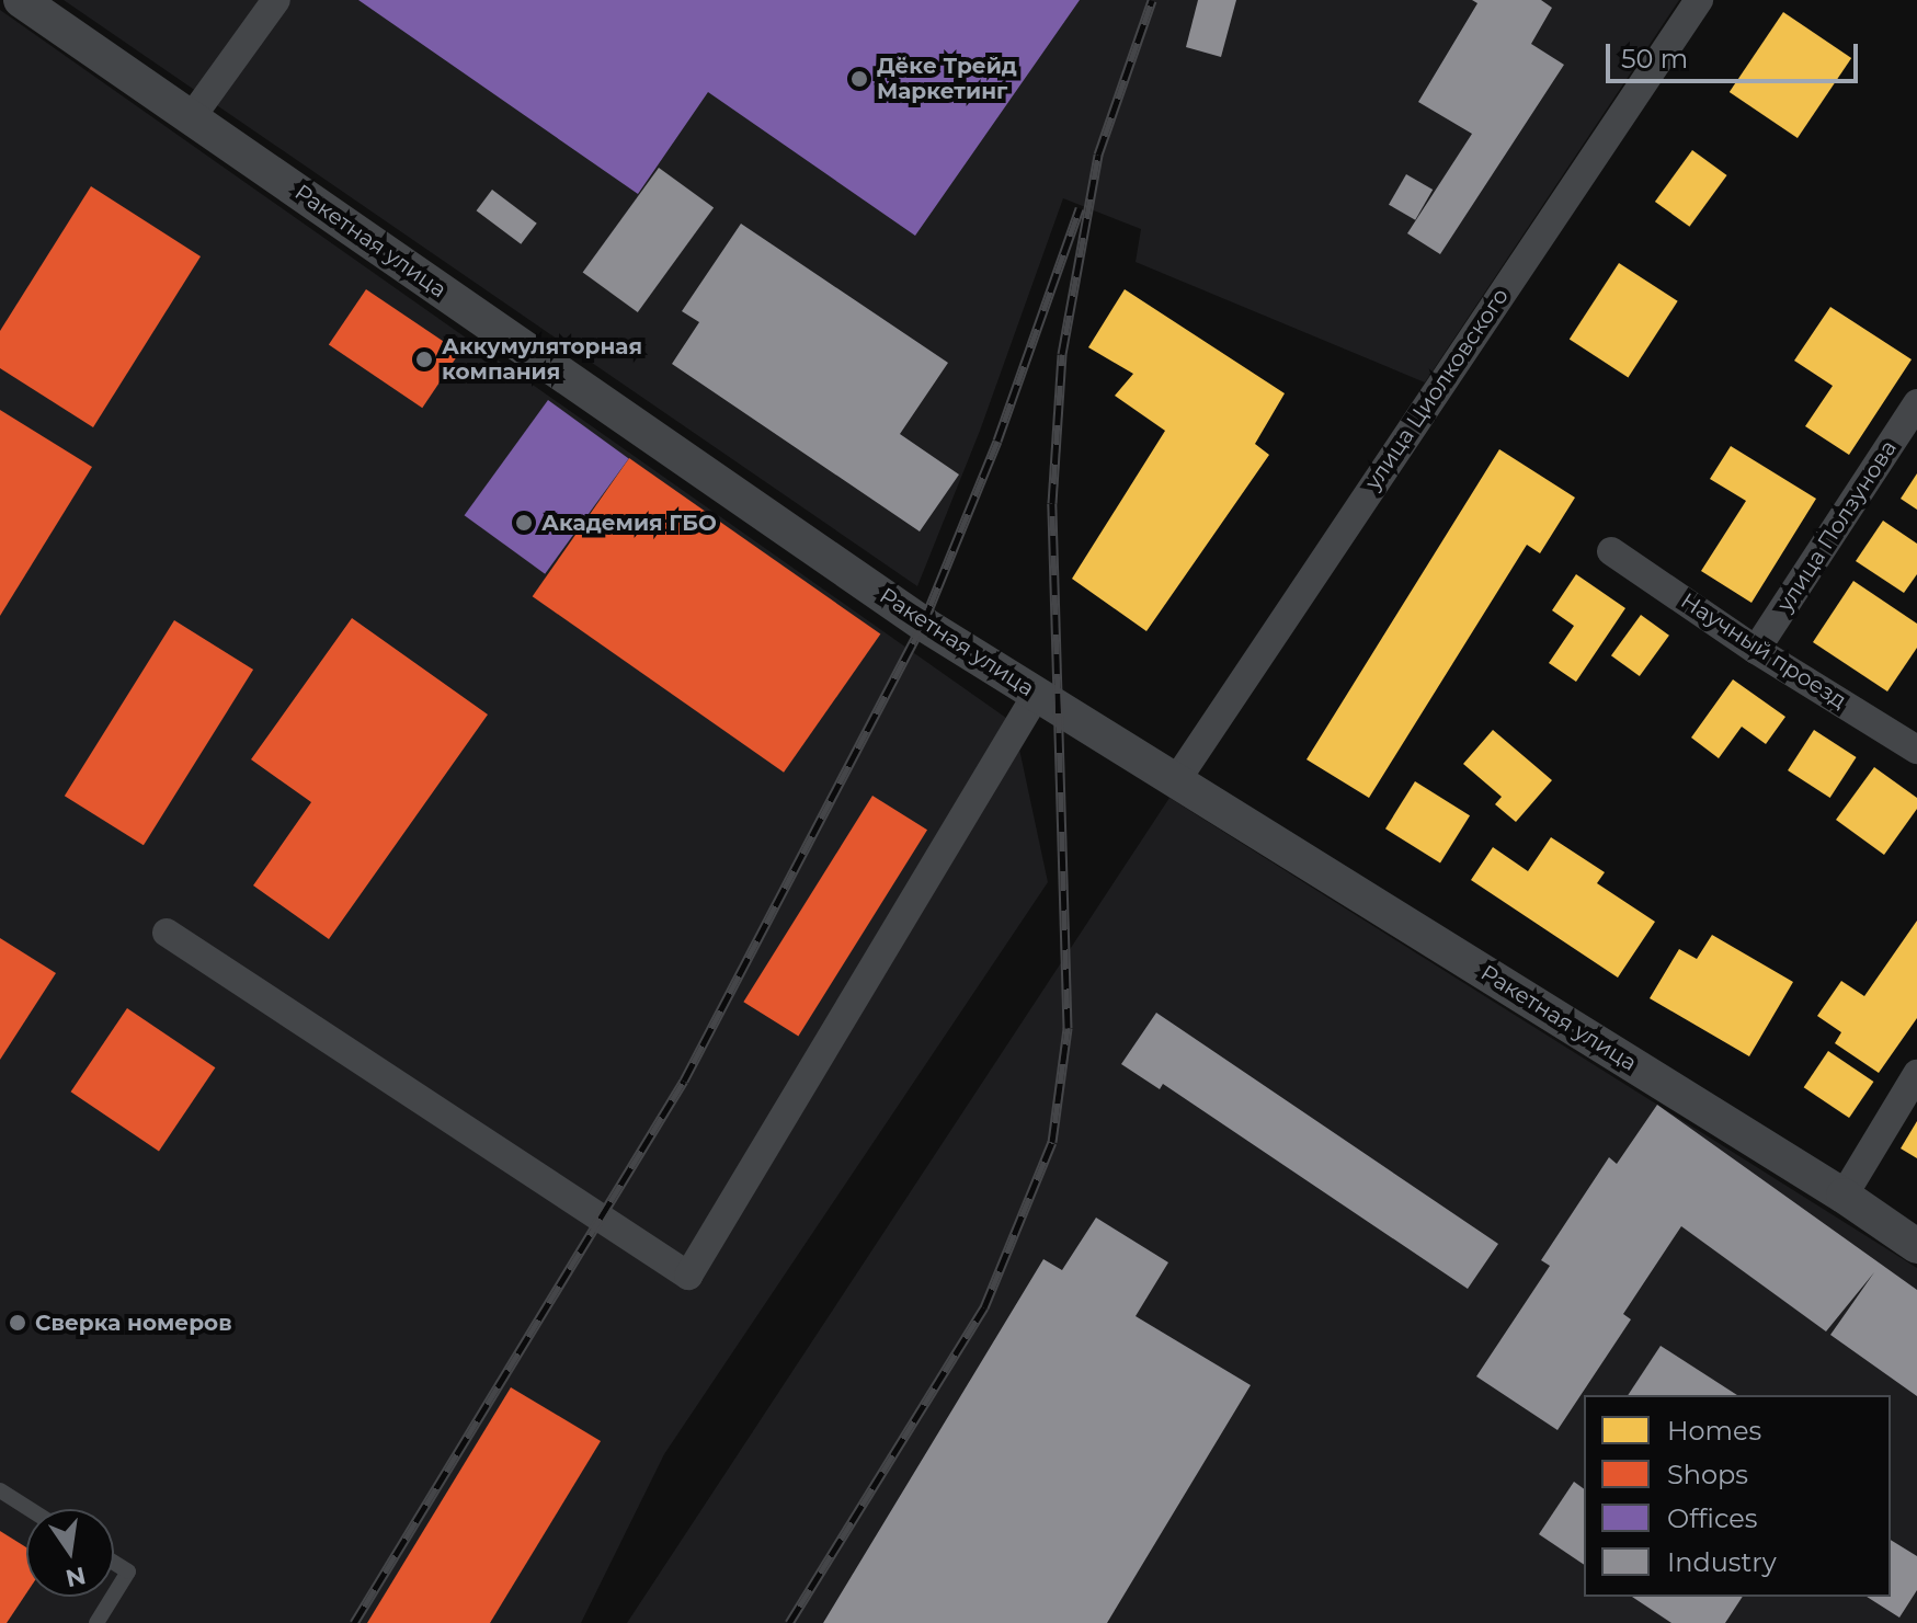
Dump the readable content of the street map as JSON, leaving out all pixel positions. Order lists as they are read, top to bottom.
{
  "streets": {
    "street": [
      "Ракетная улица",
      "улица Циолковского",
      "улица Ползунова",
      "Научный проезд"
    ]
  },
  "crossings": [
    ["Ракетная улица", "улица Циолковского"],
    ["улица Ползунова", "Научный проезд"]
  ],
  "places": [
    "Дёке Трейд Маркетинг",
    "Аккумуляторная компания",
    "Академия ГБО",
    "Сверка номеров"
  ],
  "legend": [
    "Homes",
    "Shops",
    "Offices",
    "Industry"
  ],
  "scale_bar": "50 m",
  "north": "bottom"
}
